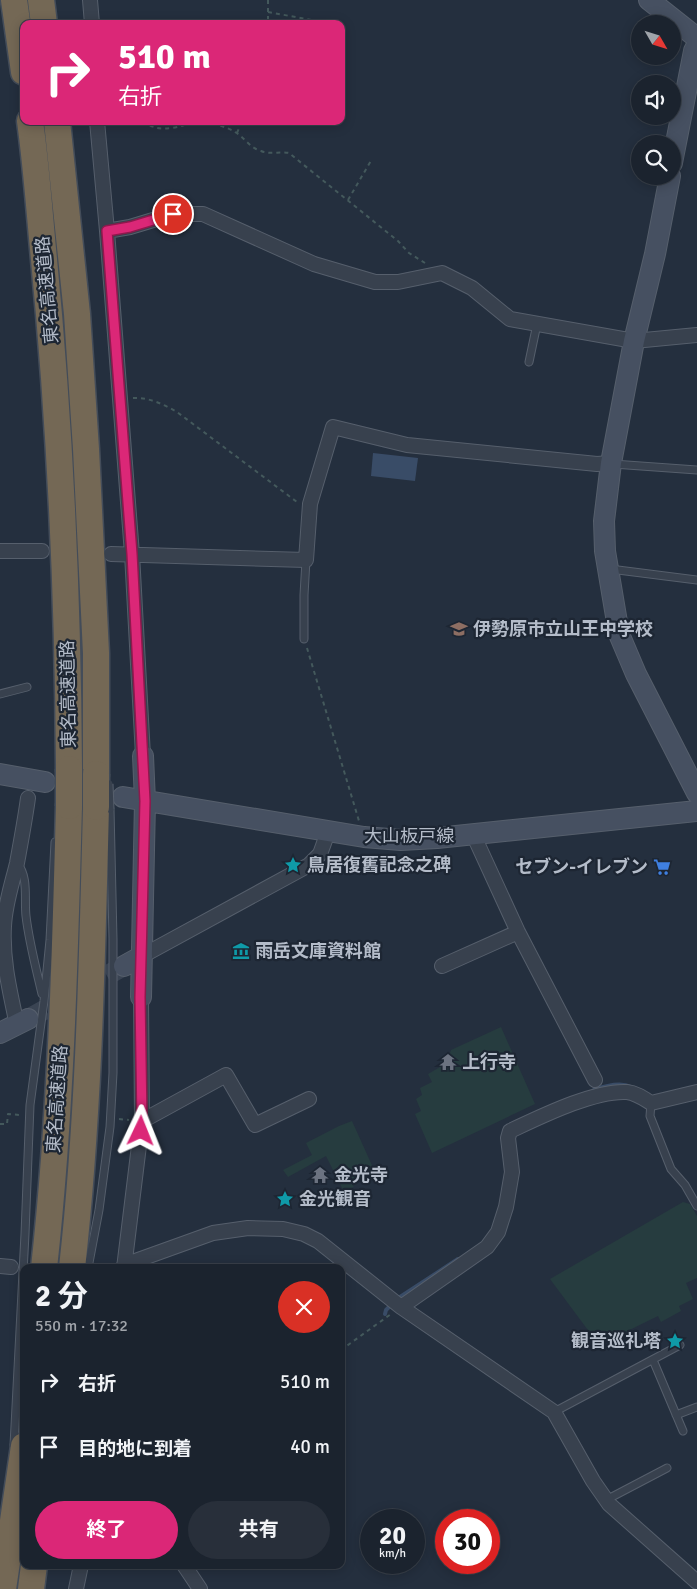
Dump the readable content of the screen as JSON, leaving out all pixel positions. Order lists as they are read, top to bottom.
{
  "streets": {
    "highway": ["東名高速道路"],
    "street": ["大山板戸線"]
  },
  "crossings": [
    ["東名高速道路", "大山板戸線"]
  ],
  "places": {
    "school or university": ["伊勢原市立山王中学校"],
    "place": ["鳥居復舊記念之碑", "金光観音", "観音巡礼塔"],
    "supermarket": ["セブン-イレブン"],
    "museum": ["雨岳文庫資料館"],
    "temple": ["上行寺", "金光寺"]
  },
  "north": "bottom right",
  "page": {
    "turn": ["510 m", "右折"],
    "heading": ["2 分", "550 m · 17:32"],
    "list": [
      {
        "name": "右折",
        "value": "510 m"
      },
      {
        "name": "目的地に到着",
        "value": "40 m"
      }
    ],
    "buttons": ["終了", "共有"],
    "speed": "20 km/h",
    "limit": "30"
  }
}
